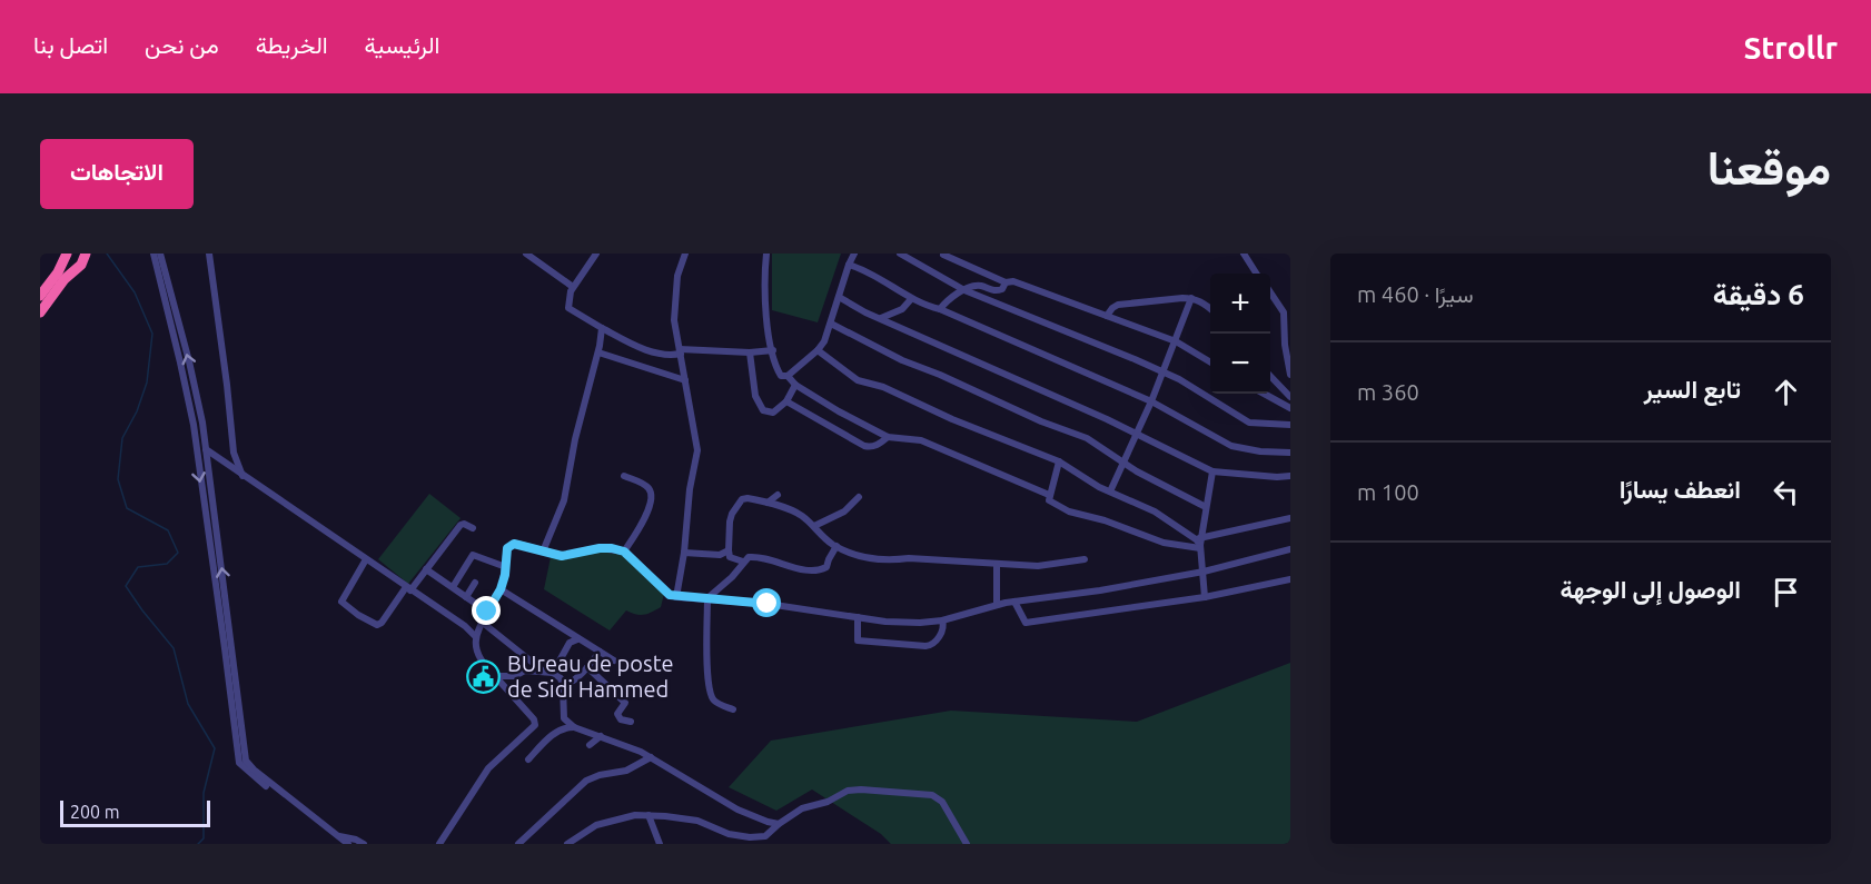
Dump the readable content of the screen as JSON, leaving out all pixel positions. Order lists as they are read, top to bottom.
{
  "places": {
    "public building": ["BUreau de poste de Sidi Hammed"]
  },
  "scale_bar": "200 m",
  "page": {
    "header": "Strollr",
    "nav": [
      "الرئيسية",
      "الخريطة",
      "من نحن",
      "اتصل بنا"
    ],
    "title": "موقعنا",
    "buttons": "الاتجاهات",
    "heading": ["6 دقيقة", "سيرًا · 460 m"],
    "map_buttons": ["+", "−"],
    "list": [
      ["تابع السير", "360 m"],
      ["انعطف يسارًا", "100 m"],
      "الوصول إلى الوجهة"
    ],
    "scale": "200 m"
  }
}
